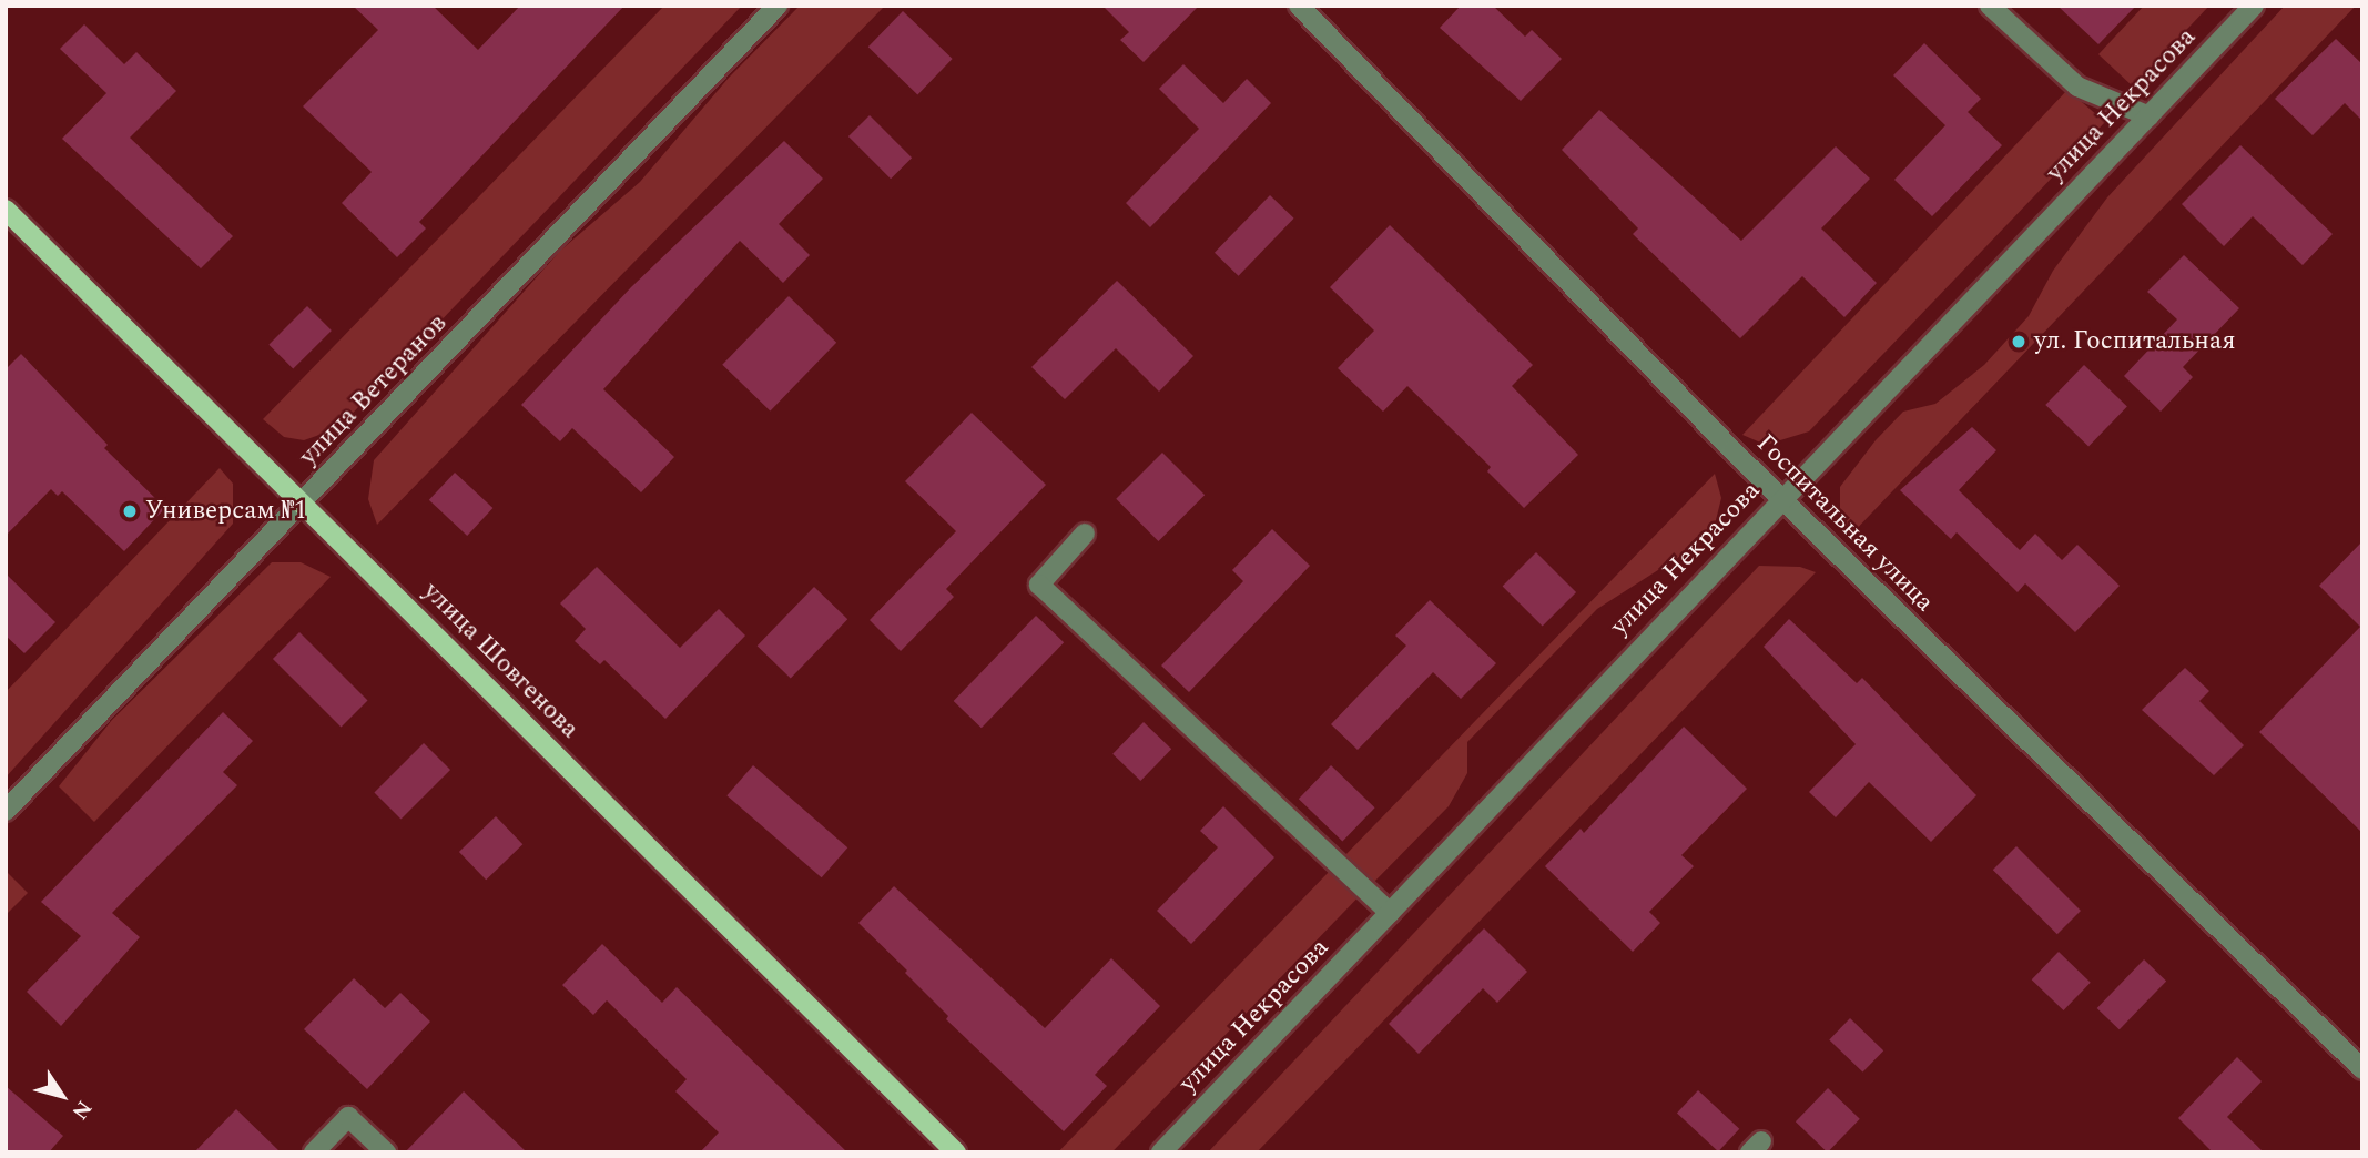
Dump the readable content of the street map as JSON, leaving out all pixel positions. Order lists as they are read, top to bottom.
{
  "streets": {
    "main road": ["улица Шовгенова"],
    "street": ["улица Некрасова", "улица Ветеранов", "Госпитальная улица"]
  },
  "crossings": [
    ["улица Некрасова", "Госпитальная улица"],
    ["улица Ветеранов", "улица Шовгенова"]
  ],
  "places": ["ул. Госпитальная", "Универсам №1"],
  "north": "bottom right"
}
